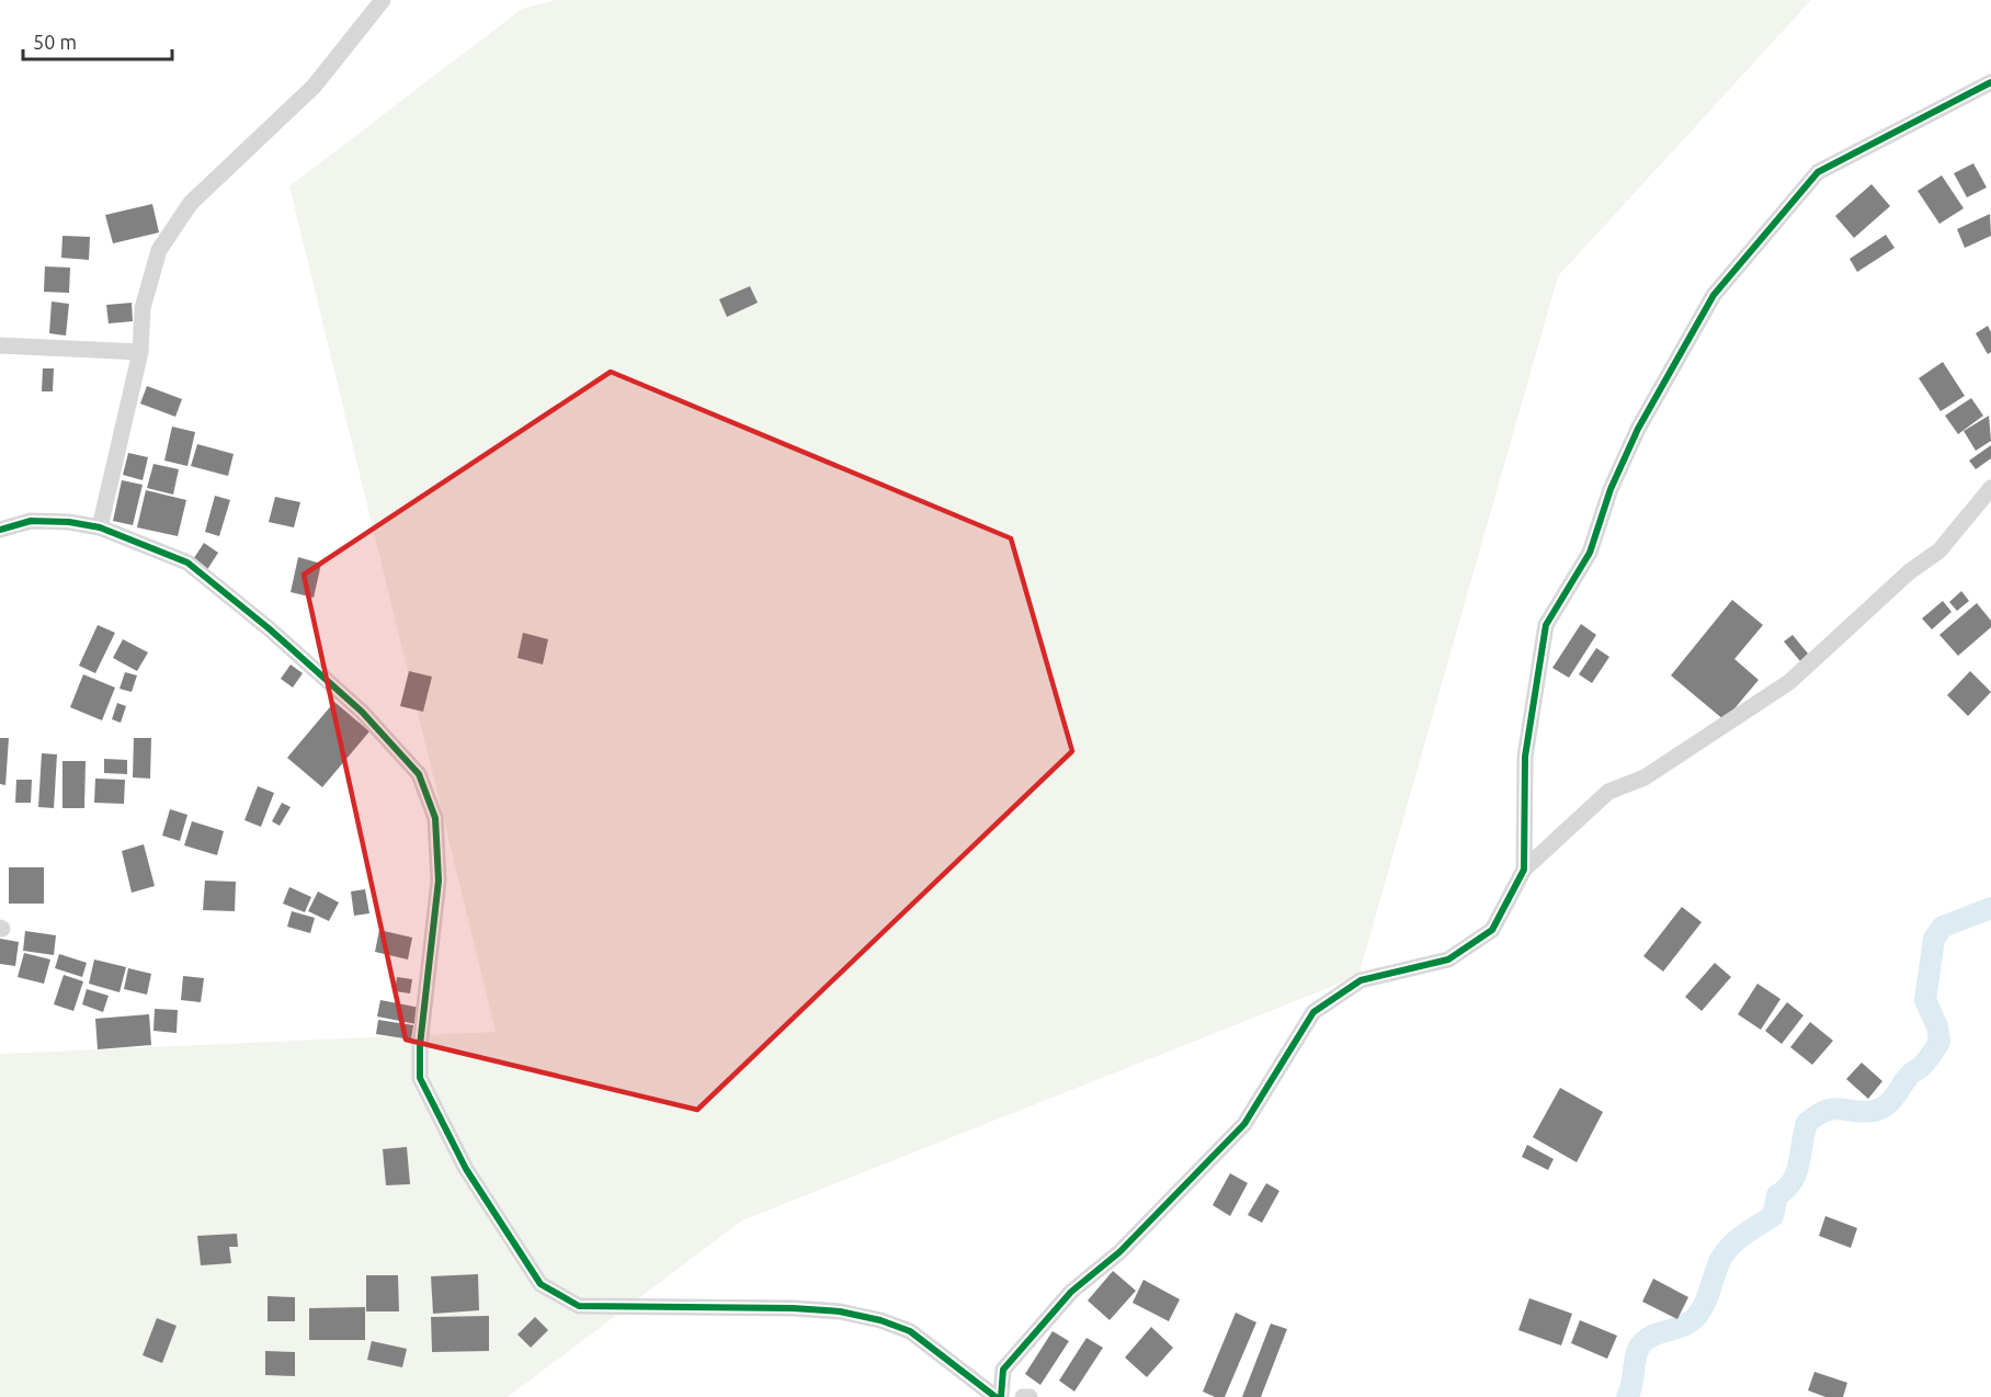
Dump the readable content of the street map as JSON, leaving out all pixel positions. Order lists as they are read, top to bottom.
{
  "scale_bar": "50 m"
}
